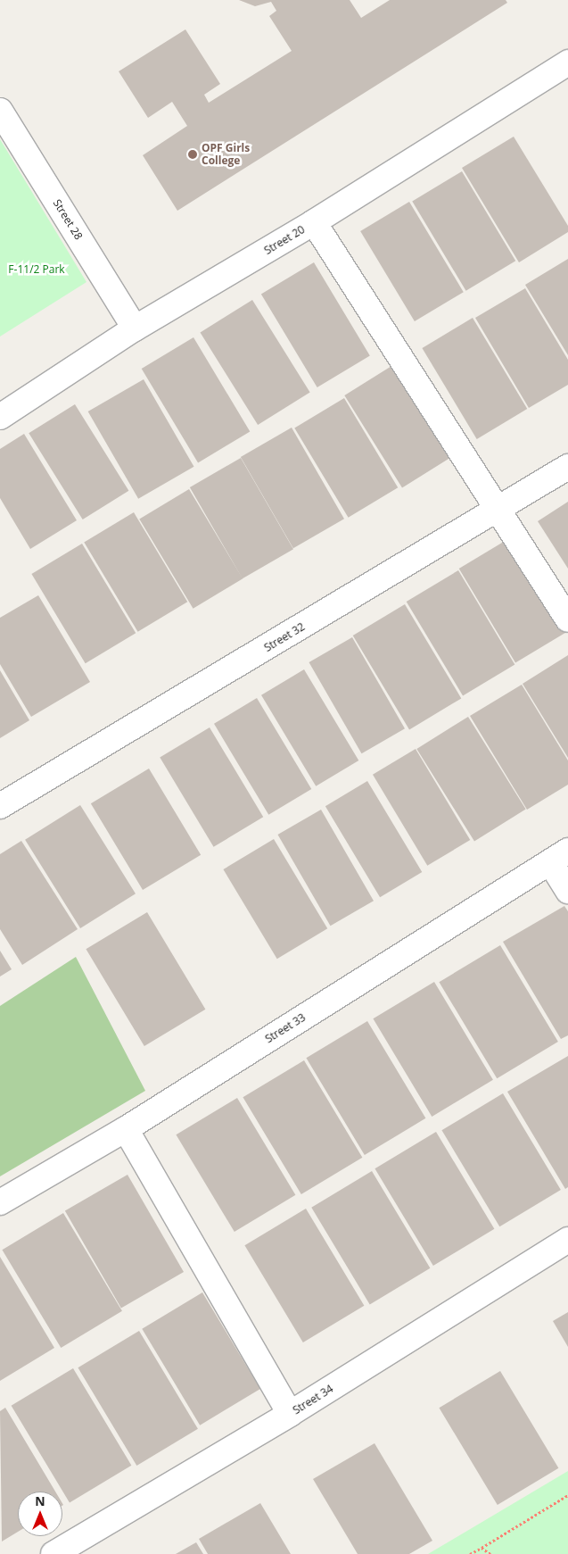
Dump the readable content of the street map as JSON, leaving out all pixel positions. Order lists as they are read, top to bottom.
{
  "streets": {
    "street": [
      "Street 28",
      "Street 20",
      "Street 32",
      "Street 33",
      "Street 34"
    ]
  },
  "crossings": [
    ["Street 28", "Street 20"]
  ],
  "parks": ["F-11/2 Park"],
  "places": ["OPF Girls College"],
  "north": "top"
}
